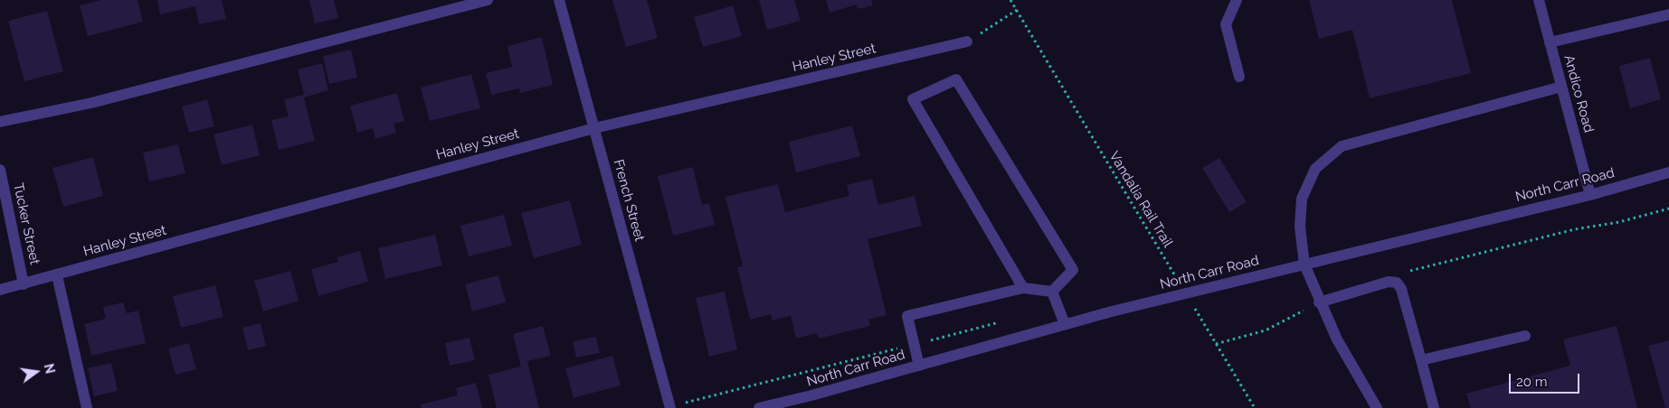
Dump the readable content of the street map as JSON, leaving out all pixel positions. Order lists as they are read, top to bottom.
{
  "streets": {
    "street": [
      "Hanley Street",
      "Andico Road",
      "North Carr Road",
      "French Street",
      "Tucker Street"
    ],
    "path": ["Vandalia Rail Trail"]
  },
  "crossings": [
    ["Hanley Street", "French Street"],
    ["Hanley Street", "Tucker Street"],
    ["Andico Road", "North Carr Road"],
    ["North Carr Road", "Vandalia Rail Trail"]
  ],
  "scale_bar": "20 m",
  "north": "right"
}
